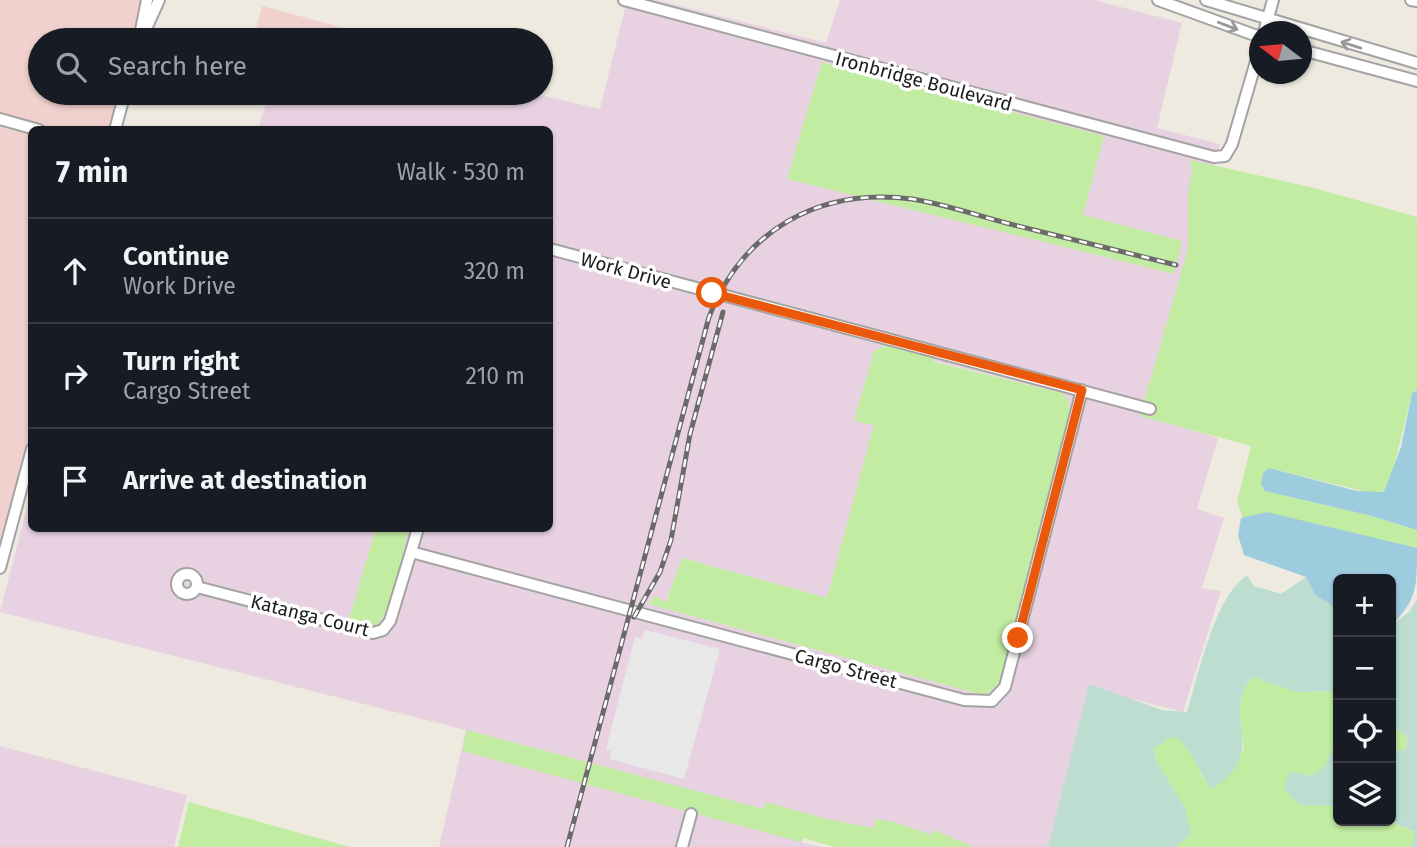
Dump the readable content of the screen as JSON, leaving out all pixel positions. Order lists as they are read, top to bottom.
{
  "streets": {
    "street": [
      "Ironbridge Boulevard",
      "Work Drive",
      "Katanga Court",
      "Cargo Street"
    ]
  },
  "crossings": [
    ["Work Drive", "Cargo Street"],
    ["Katanga Court", "Cargo Street"]
  ],
  "north": "left",
  "page": {
    "search": "Search here",
    "heading": ["7 min", "Walk · 530 m"],
    "list": [
      ["Continue", "Work Drive", "320 m"],
      ["Turn right", "Cargo Street", "210 m"],
      "Arrive at destination"
    ],
    "map_buttons": ["+", "−"]
  }
}
